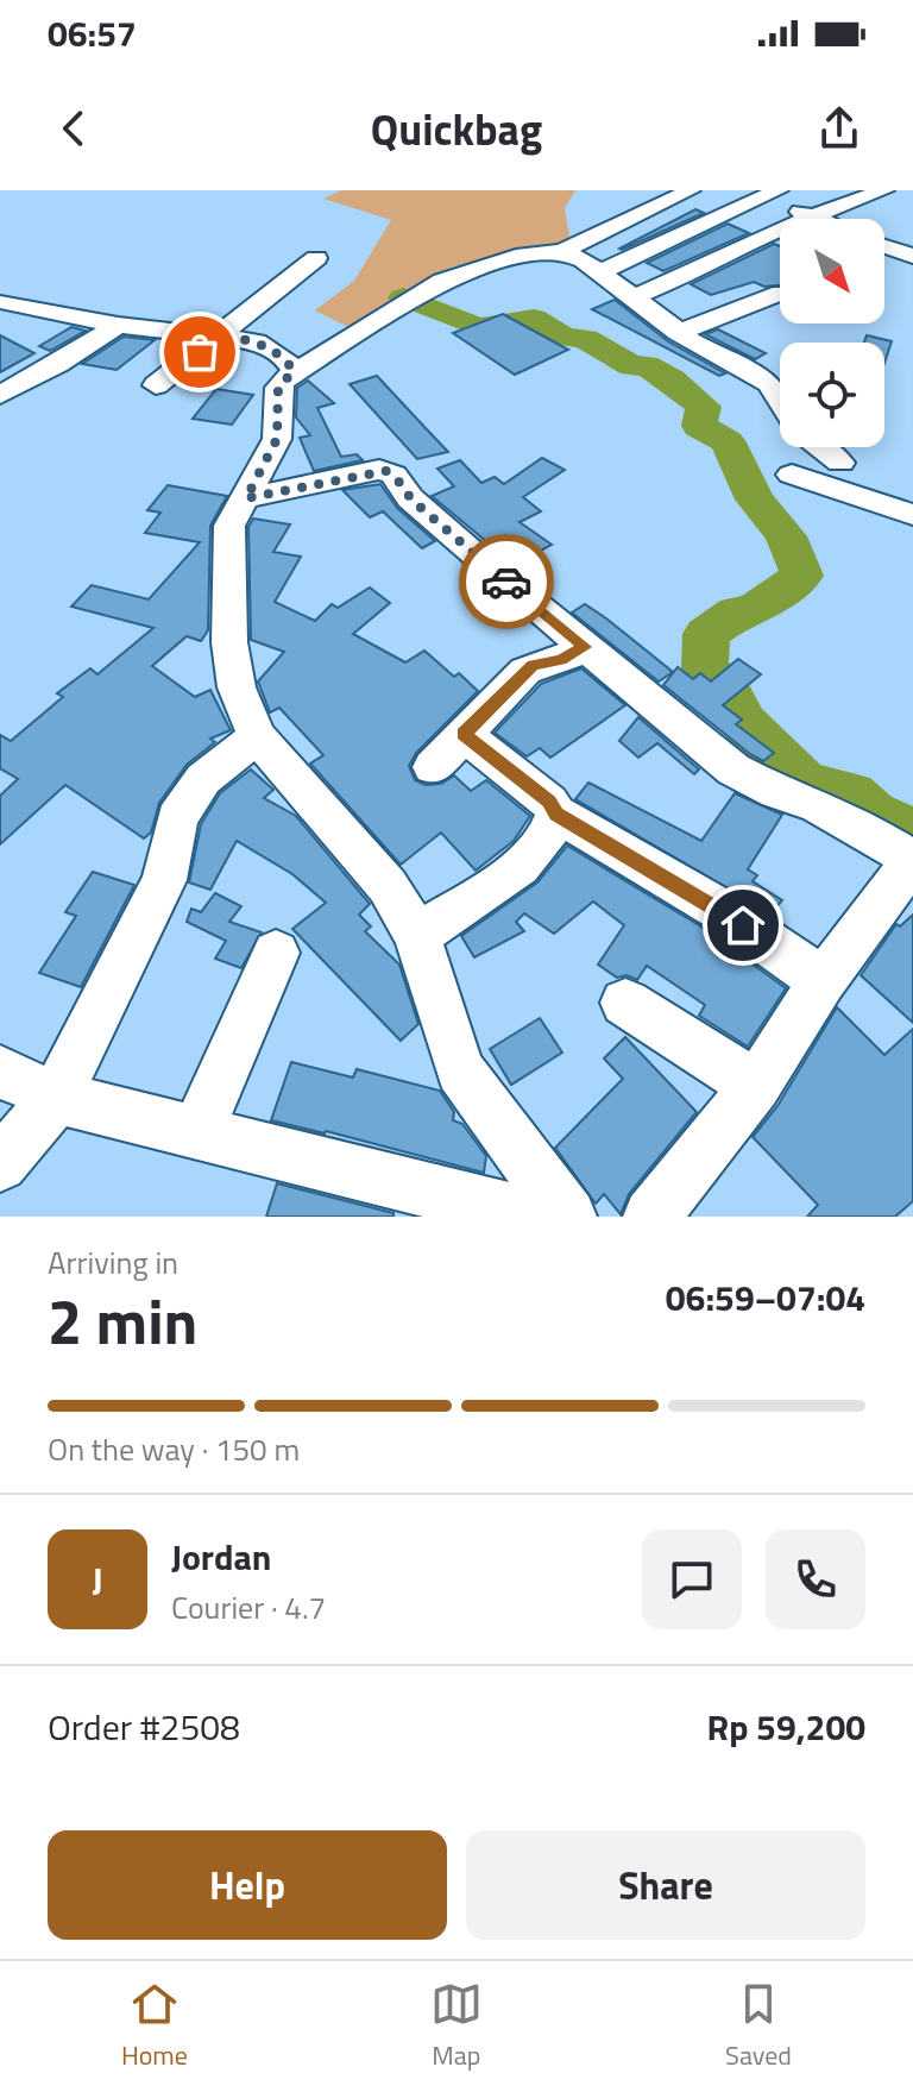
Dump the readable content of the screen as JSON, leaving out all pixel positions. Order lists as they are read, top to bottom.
{
  "north": "bottom right",
  "page": {
    "status": "06:57",
    "header": "Quickbag",
    "heading": ["2 min", "Arriving in", "06:59–07:04"],
    "panel": [
      "Jordan",
      "Courier · 4.7",
      "Order #2508",
      "Rp 59,200"
    ],
    "bar": "On the way · 150 m",
    "round": "J",
    "buttons": ["Help", "Share"],
    "tabs": ["Home", "Map", "Saved"]
  }
}
